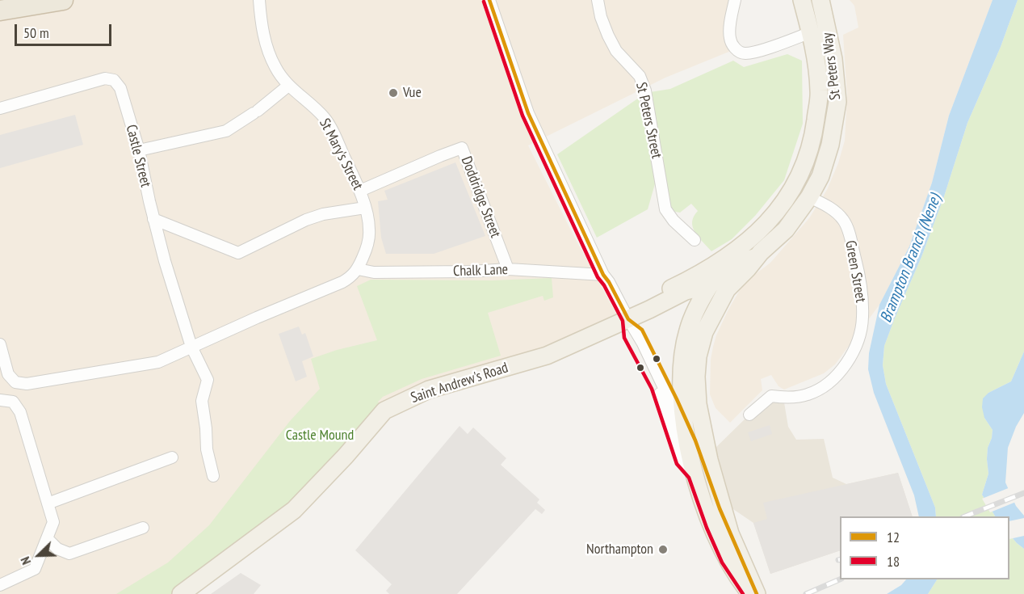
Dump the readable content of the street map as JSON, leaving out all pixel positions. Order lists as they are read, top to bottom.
{
  "streets": {
    "main road": ["St Peters Way", "Saint Andrew's Road"],
    "street": [
      "St Peters Street",
      "St Mary's Street",
      "Castle Street",
      "Doddridge Street",
      "Chalk Lane",
      "Green Street"
    ]
  },
  "crossings": [
    ["St Peters Way", "Green Street"],
    ["St Peters Way", "Saint Andrew's Road"],
    ["St Mary's Street", "Doddridge Street"],
    ["St Mary's Street", "Chalk Lane"],
    ["Doddridge Street", "Chalk Lane"]
  ],
  "water": ["Brampton Branch (Nene)"],
  "parks": ["Castle Mound"],
  "places": ["Vue", "Northampton"],
  "lines": ["transit line 12", "transit line 18"],
  "legend": ["12", "18"],
  "scale_bar": "50 m",
  "north": "bottom left"
}
